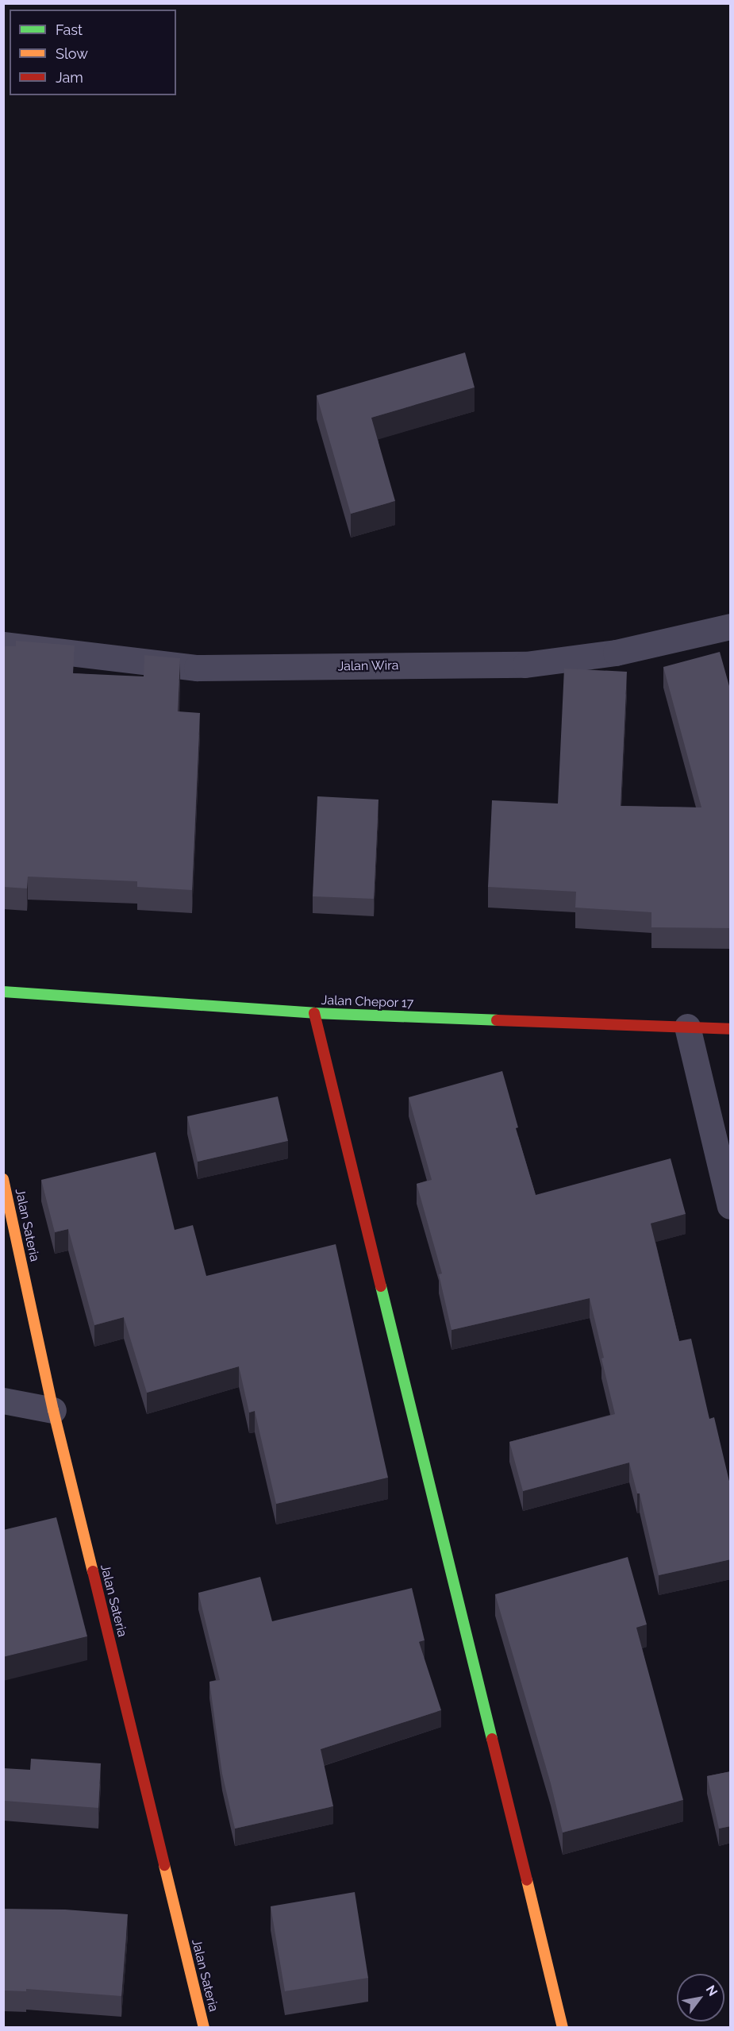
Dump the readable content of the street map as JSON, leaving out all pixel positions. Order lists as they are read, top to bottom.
{
  "streets": {
    "street": ["Jalan Wira", "Jalan Chepor 17", "Jalan Sateria"]
  },
  "legend": ["Fast", "Slow", "Jam"],
  "north": "top right"
}
